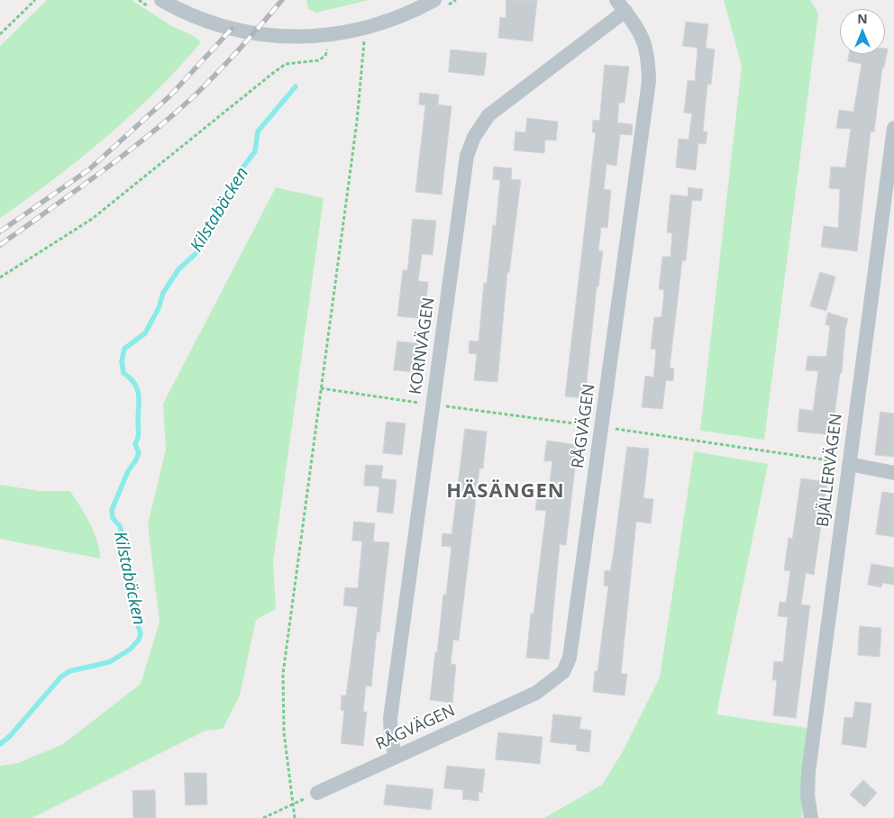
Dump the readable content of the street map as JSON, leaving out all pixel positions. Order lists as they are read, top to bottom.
{
  "streets": {
    "street": ["KORNVÄGEN", "RÅGVÄGEN", "BJÄLLERVÄGEN"]
  },
  "crossings": [
    ["KORNVÄGEN", "RÅGVÄGEN"]
  ],
  "districts": ["HÄSÄNGEN"],
  "water": ["Kilstabäcken"],
  "north": "top"
}
